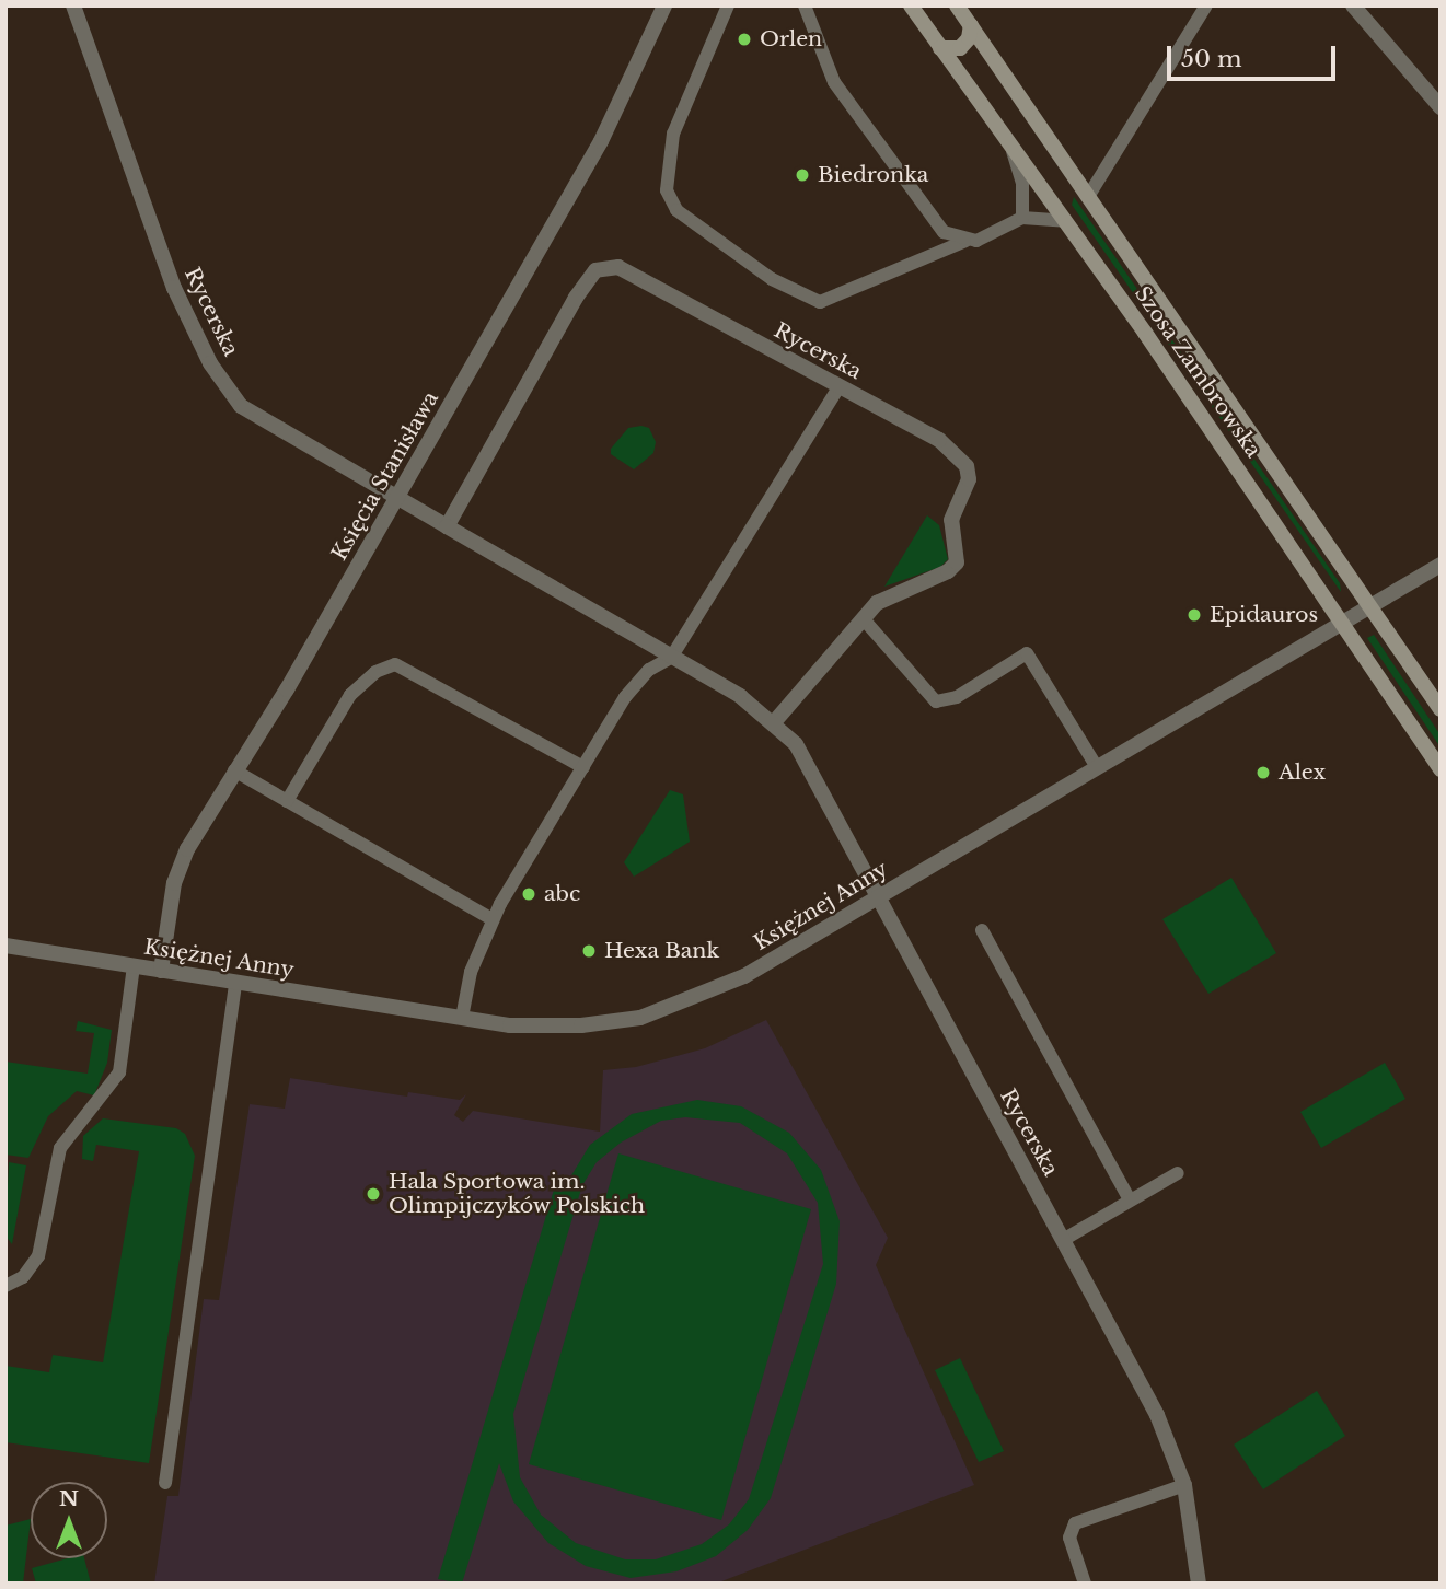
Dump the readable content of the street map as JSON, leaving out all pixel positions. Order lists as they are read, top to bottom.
{
  "streets": {
    "main road": ["Szosa Zambrowska"],
    "street": ["Rycerska", "Księcia Stanisława", "Księżnej Anny"]
  },
  "crossings": [
    ["Rycerska", "Księcia Stanisława"],
    ["Rycerska", "Księżnej Anny"],
    ["Szosa Zambrowska", "Księżnej Anny"],
    ["Księcia Stanisława", "Księżnej Anny"]
  ],
  "places": [
    "Orlen",
    "Biedronka",
    "Epidauros",
    "Alex",
    "abc",
    "Hexa Bank",
    "Hala Sportowa im. Olimpijczyków Polskich"
  ],
  "scale_bar": "50 m",
  "north": "top"
}
